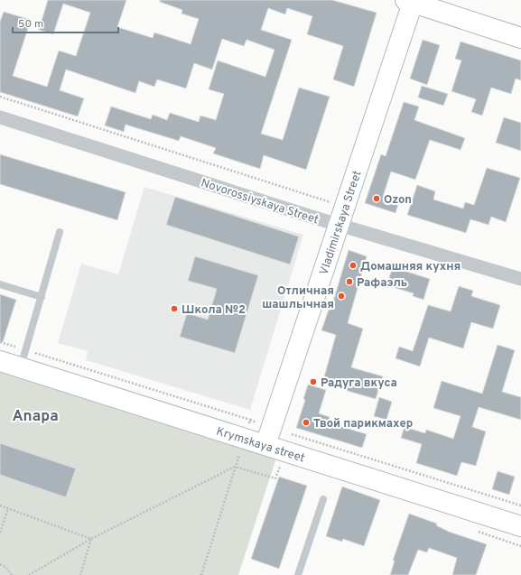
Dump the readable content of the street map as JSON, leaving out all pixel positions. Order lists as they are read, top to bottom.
{
  "streets": {
    "street": ["Novorossiyskaya Street", "Vladimirskaya Street", "Krymskaya street"]
  },
  "crossings": [
    ["Novorossiyskaya Street", "Vladimirskaya Street"],
    ["Vladimirskaya Street", "Krymskaya street"]
  ],
  "districts": ["Anapa"],
  "places": [
    "Ozon",
    "Домашняя кухня",
    "Рафаэль",
    "Отличная шашлычная",
    "Школа №2",
    "Радуга вкуса",
    "Твой парикмахер"
  ],
  "scale_bar": "50 m"
}
